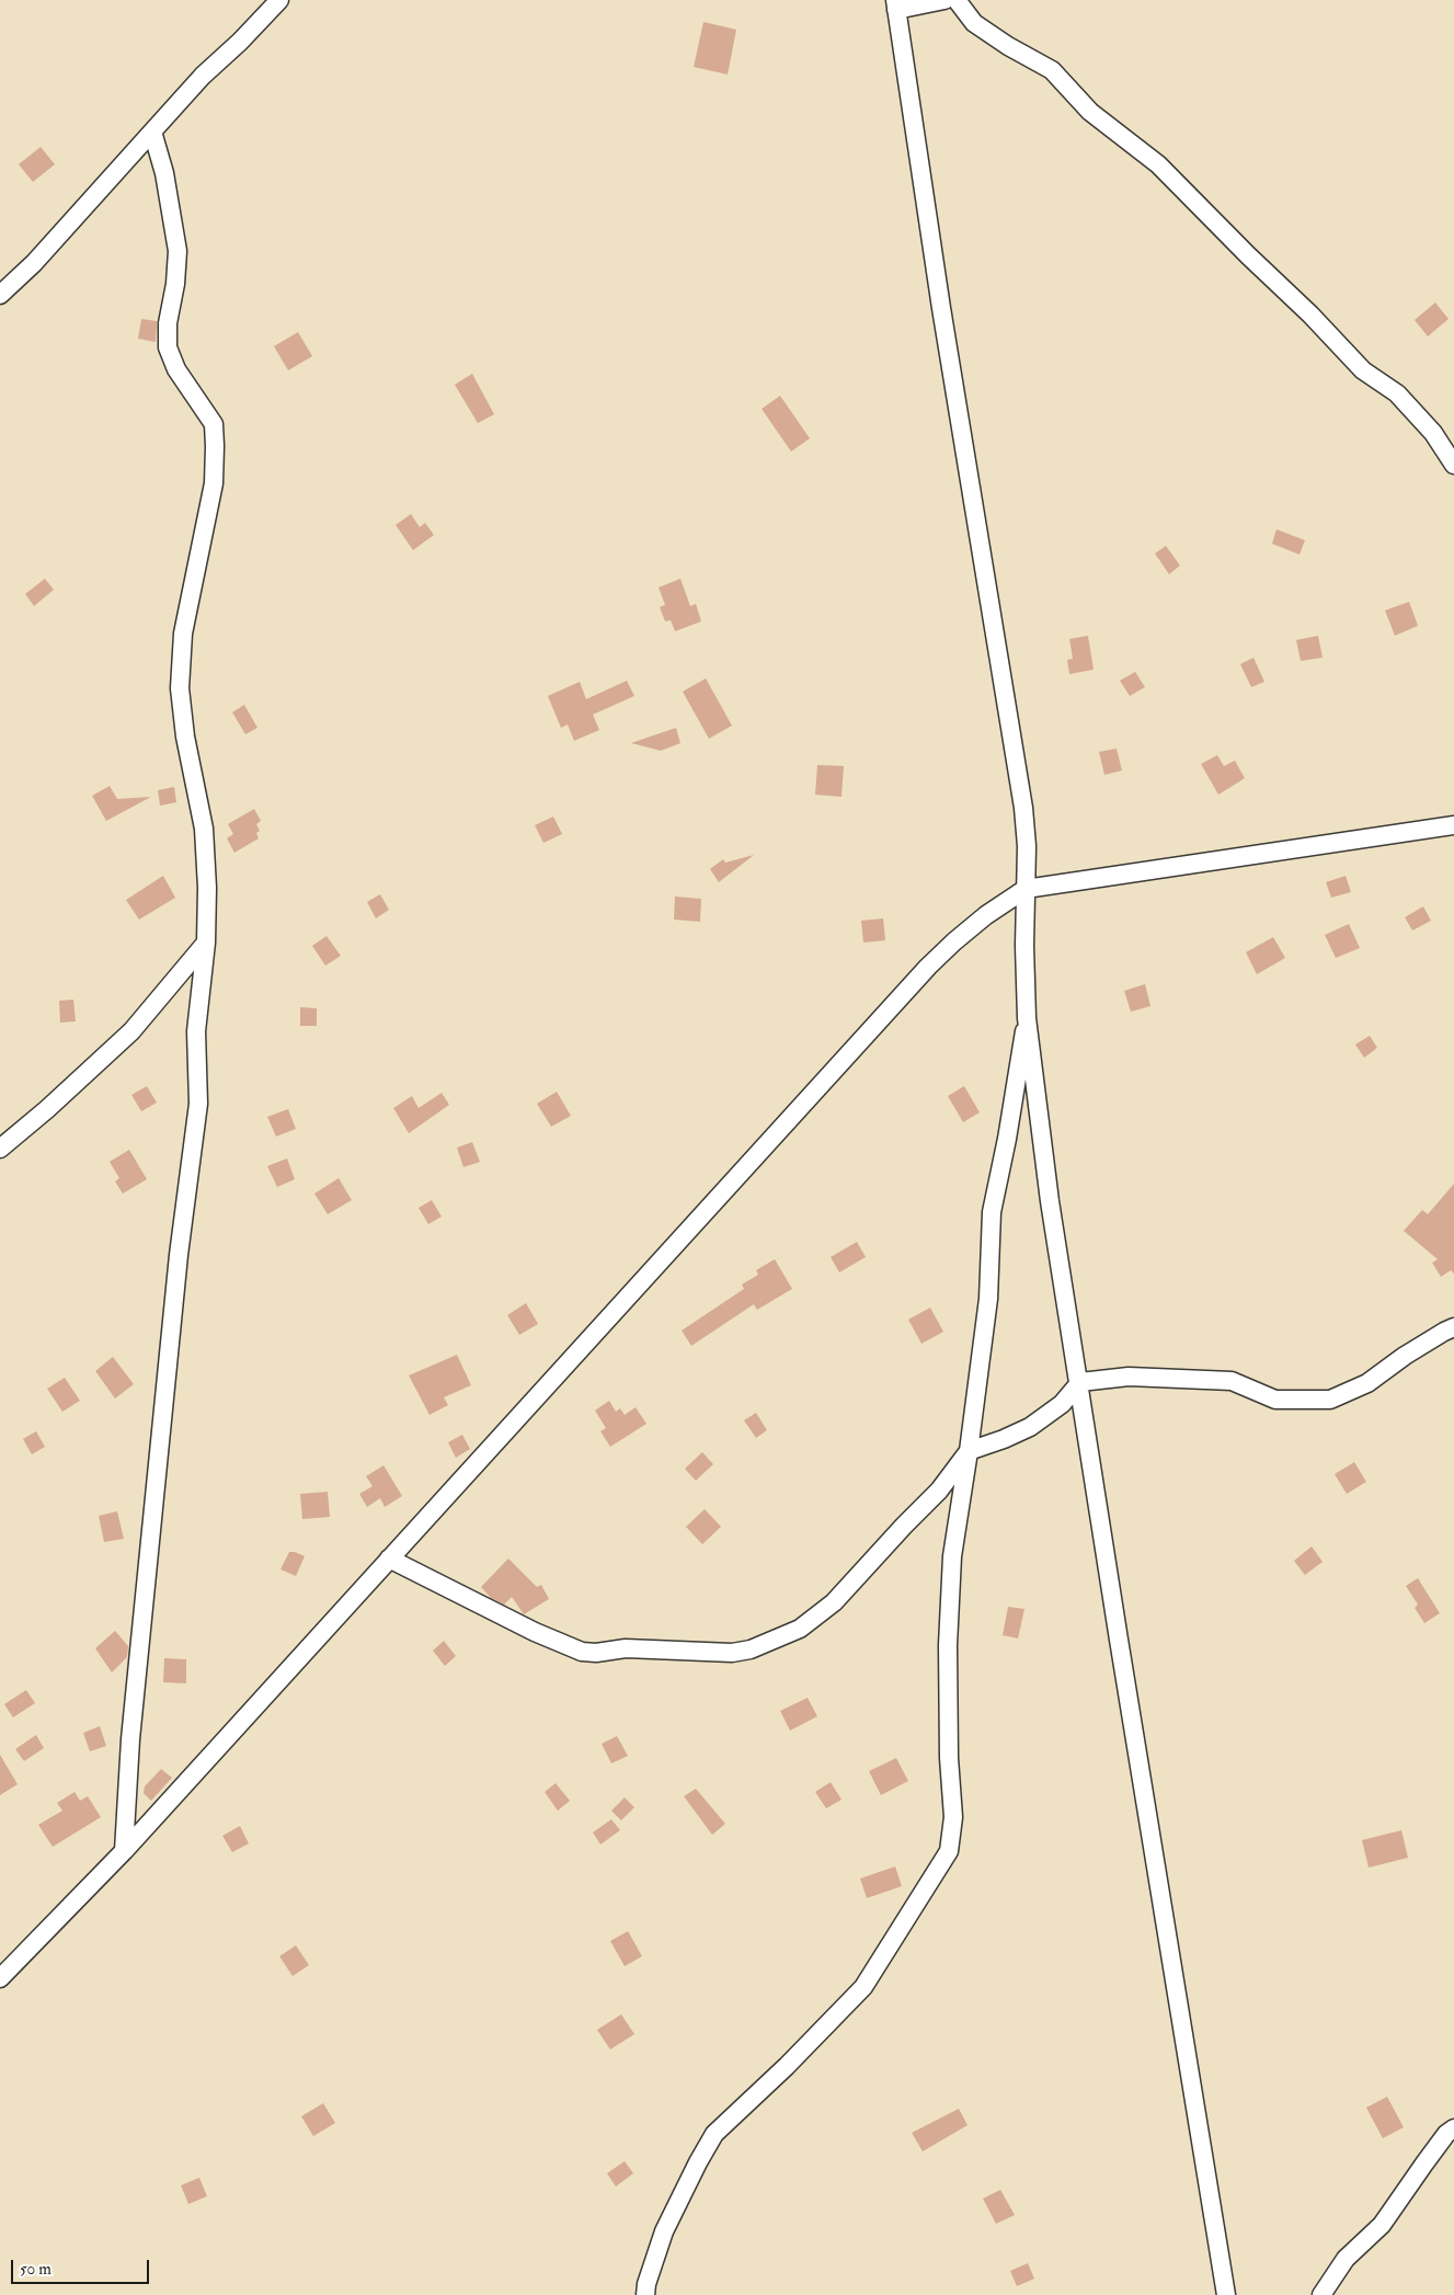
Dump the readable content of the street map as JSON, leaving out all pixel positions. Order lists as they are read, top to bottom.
{
  "scale_bar": "50 m"
}
